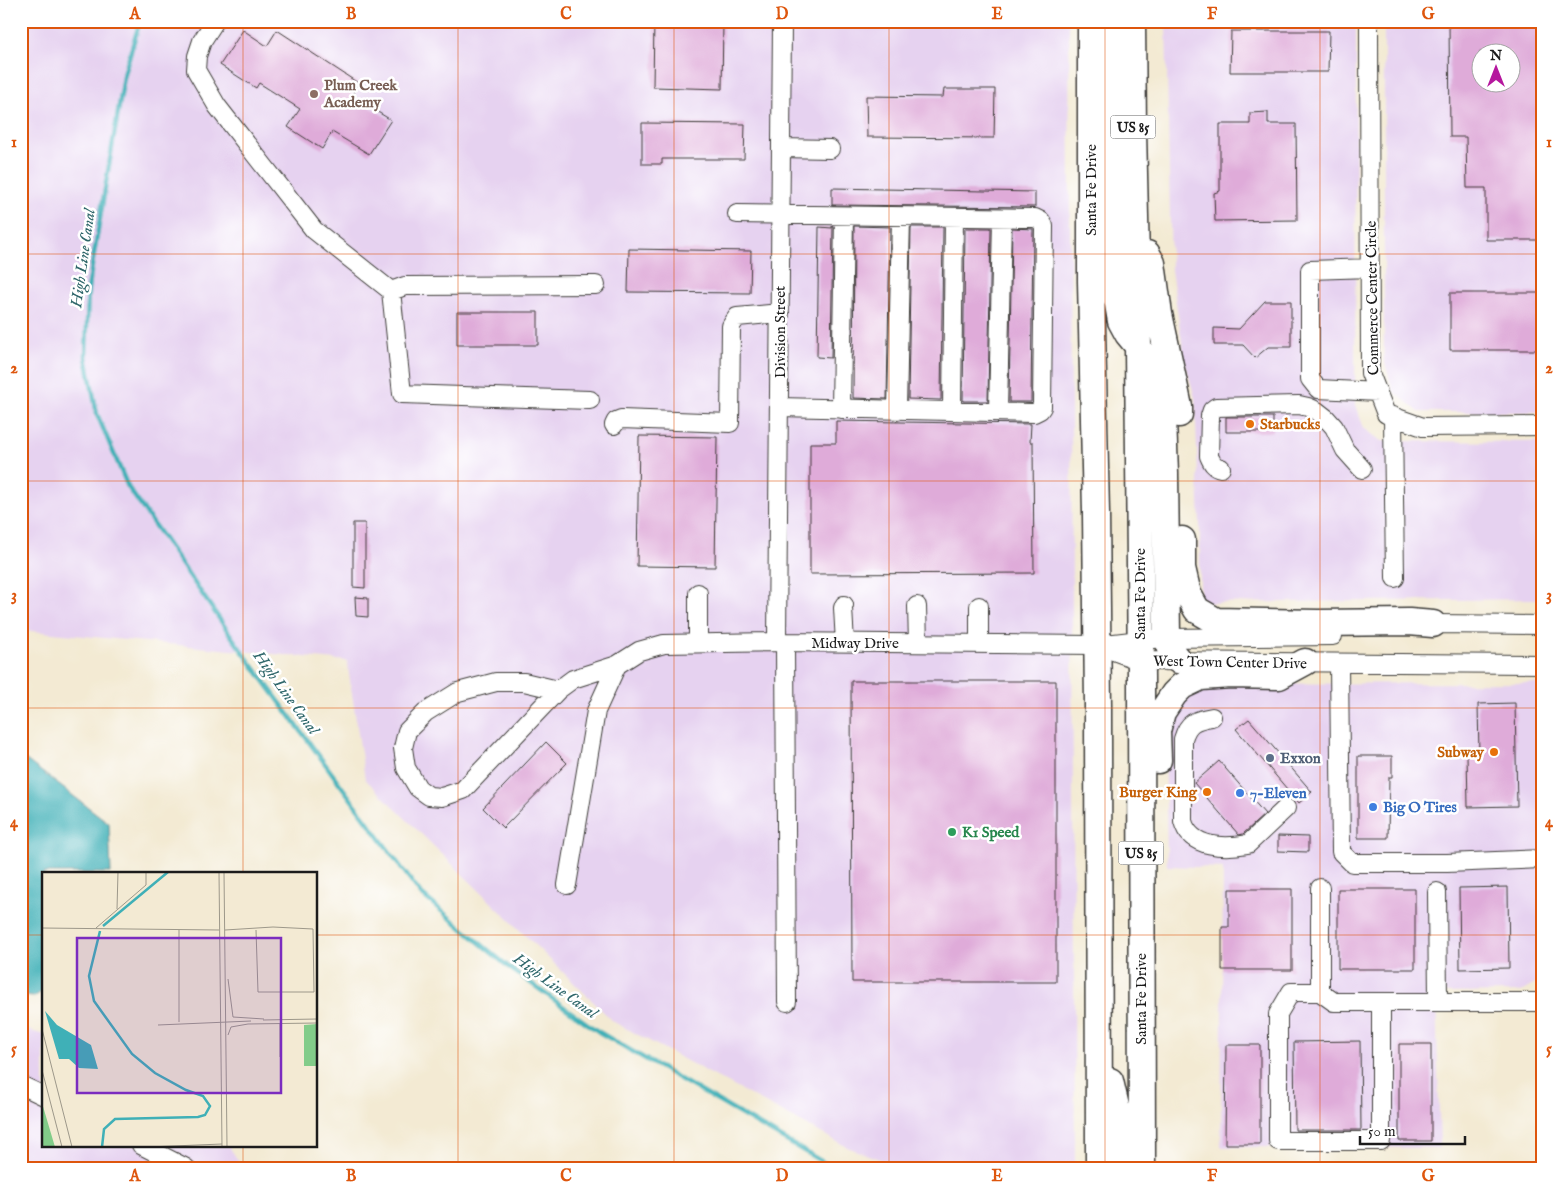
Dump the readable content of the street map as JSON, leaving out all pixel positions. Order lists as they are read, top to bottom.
{
  "streets": {
    "highway": ["US 85", "Santa Fe Drive"],
    "street": [
      "Commerce Center Circle",
      "Division Street",
      "Midway Drive",
      "West Town Center Drive"
    ]
  },
  "crossings": [
    ["Santa Fe Drive", "Midway Drive"],
    ["Santa Fe Drive", "West Town Center Drive"],
    ["Division Street", "Midway Drive"],
    ["Midway Drive", "West Town Center Drive"]
  ],
  "water": ["High Line Canal"],
  "places": [
    "Plum Creek Academy",
    "Starbucks",
    "Subway",
    "Exxon",
    "Burger King",
    "7-Eleven",
    "Big O Tires",
    "K1 Speed"
  ],
  "scale_bar": "50 m",
  "north": "top",
  "grid": {
    "columns": [
      "A",
      "B",
      "C",
      "D",
      "E",
      "F",
      "G"
    ],
    "rows": [
      "1",
      "2",
      "3",
      "4",
      "5"
    ]
  }
}
